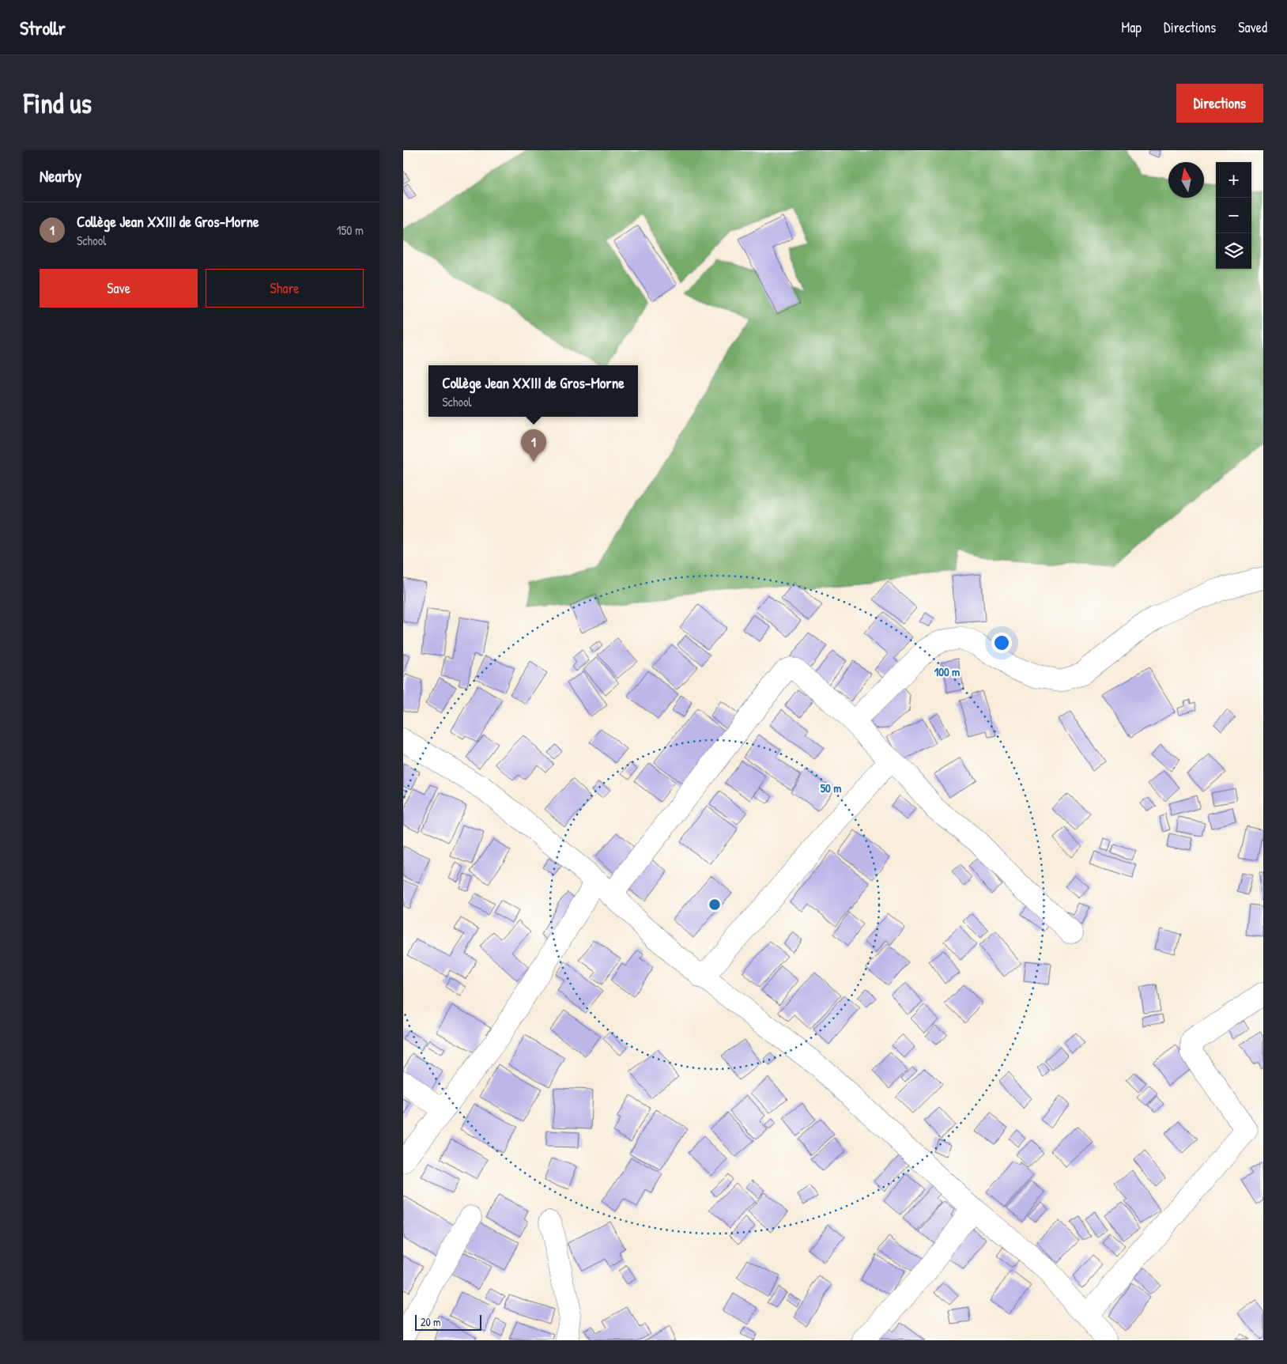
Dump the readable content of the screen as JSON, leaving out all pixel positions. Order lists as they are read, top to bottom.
{
  "scale_bar": "20 m",
  "north": "top",
  "page": {
    "header": "Strollr",
    "nav": ["Map", "Directions", "Saved"],
    "buttons": [
      "Directions",
      ["Save", "Share"]
    ],
    "title": "Find us",
    "heading": "Nearby",
    "map_buttons": ["+", "−"],
    "list": [
      {
        "mark": "1",
        "name": "Collège Jean XXIII de Gros-Morne",
        "note": "School",
        "value": "150 m"
      }
    ],
    "popup": ["Collège Jean XXIII de Gros-Morne", "School"],
    "pins": "1",
    "scale": "20 m"
  },
  "rings": ["100 m", "50 m"]
}
